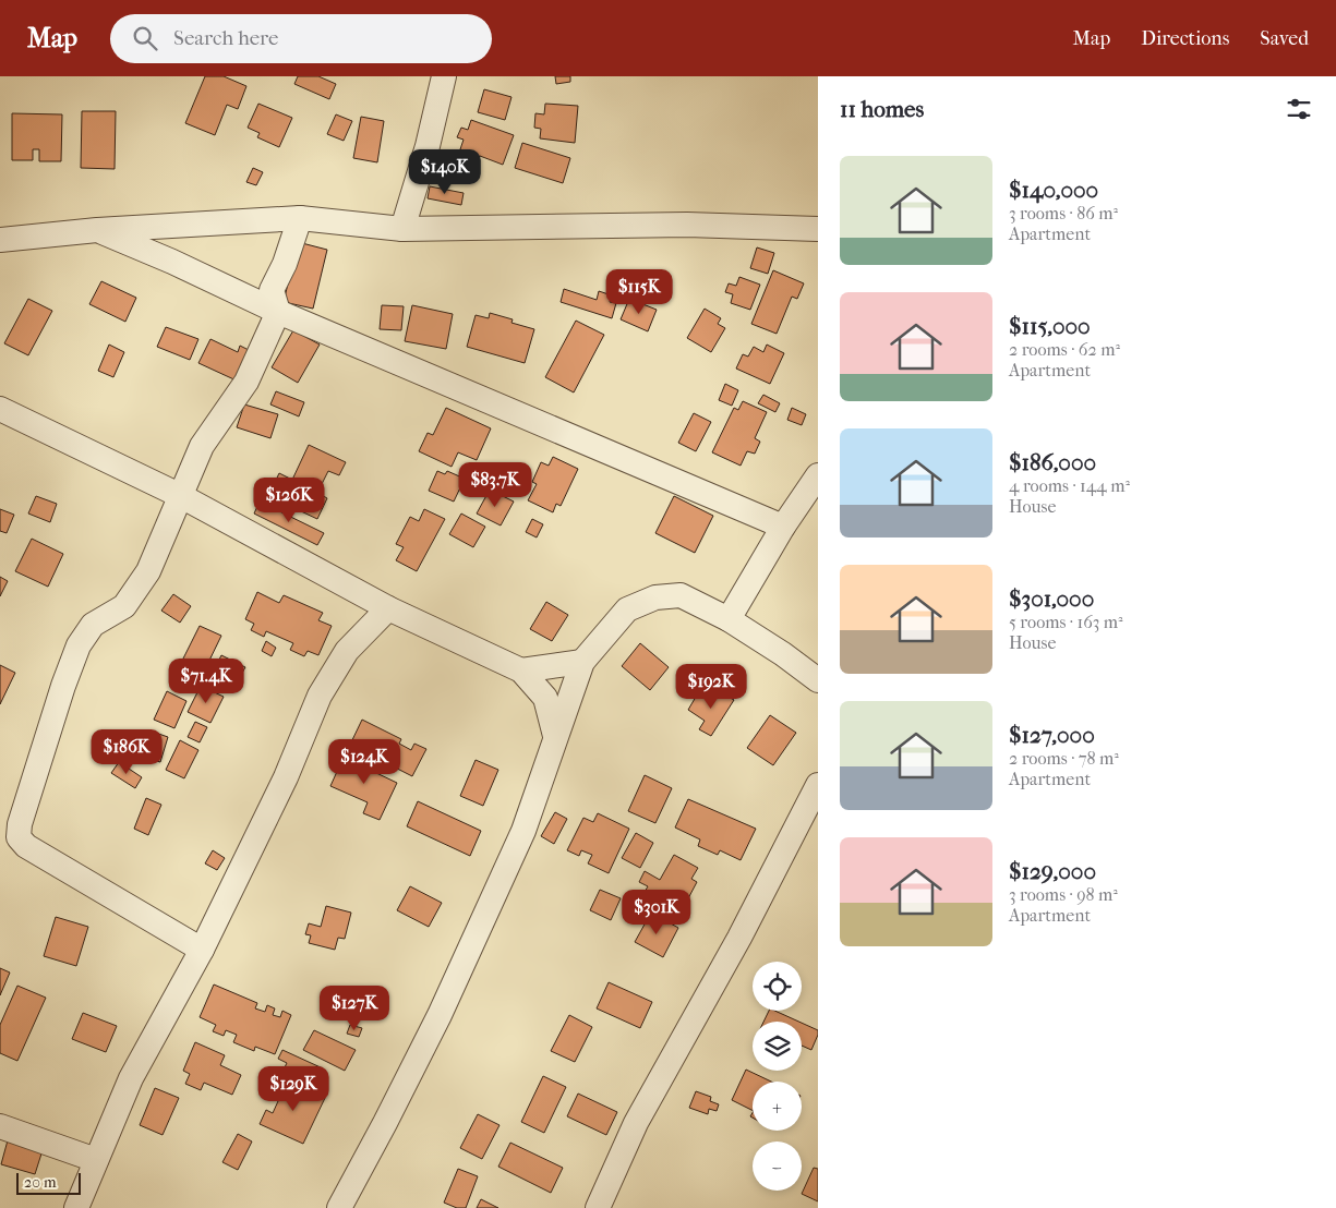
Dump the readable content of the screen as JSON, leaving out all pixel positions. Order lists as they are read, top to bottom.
{
  "scale_bar": "20 m",
  "page": {
    "header": "Map",
    "search": "Search here",
    "nav": ["Map", "Directions", "Saved"],
    "heading": "11 homes",
    "list": [
      {
        "name": "$140,000",
        "note": "3 rooms · 86 m² · Apartment"
      },
      {
        "name": "$115,000",
        "note": "2 rooms · 62 m² · Apartment"
      },
      {
        "name": "$186,000",
        "note": "4 rooms · 144 m² · House"
      },
      {
        "name": "$301,000",
        "note": "5 rooms · 163 m² · House"
      },
      {
        "name": "$127,000",
        "note": "2 rooms · 78 m² · Apartment"
      },
      {
        "name": "$129,000",
        "note": "3 rooms · 98 m² · Apartment"
      }
    ],
    "price": [
      "$140K",
      "$115K",
      "$83.7K",
      "$126K",
      "$71.4K",
      "$192K",
      "$186K",
      "$124K",
      "$301K",
      "$127K",
      "$129K"
    ],
    "map_buttons": ["+", "−"],
    "scale": "20 m"
  }
}
